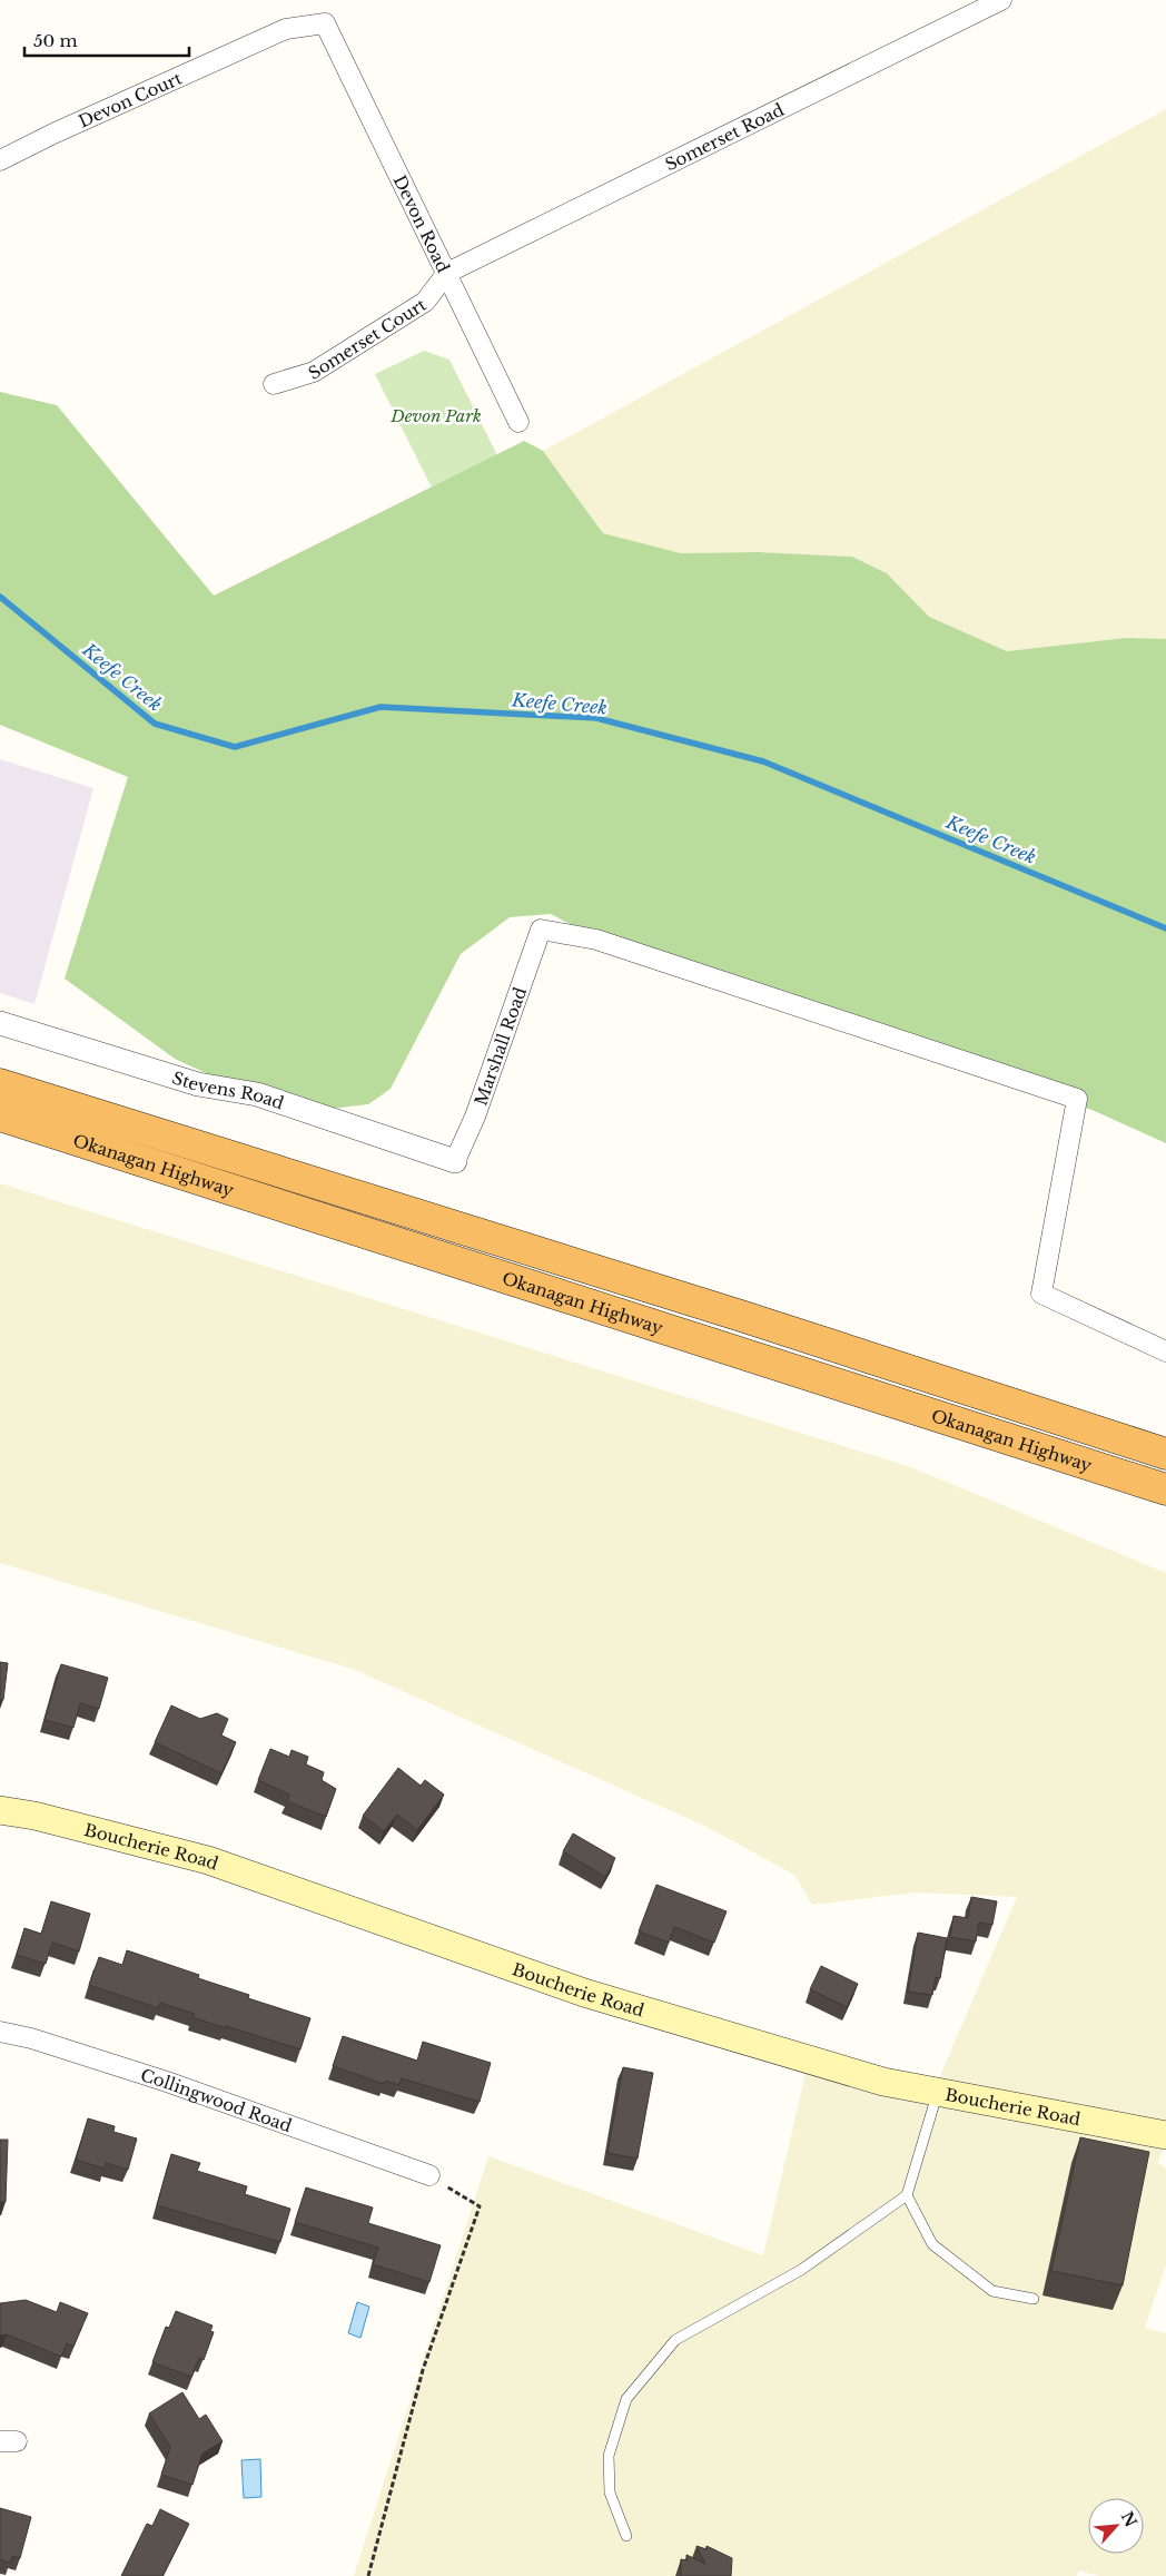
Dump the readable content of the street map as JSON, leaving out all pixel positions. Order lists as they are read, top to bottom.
{
  "streets": {
    "highway": ["Okanagan Highway"],
    "main road": ["Boucherie Road"],
    "street": [
      "Devon Court",
      "Somerset Road",
      "Devon Road",
      "Somerset Court",
      "Marshall Road",
      "Stevens Road",
      "Collingwood Road"
    ]
  },
  "crossings": [
    ["Devon Court", "Devon Road"],
    ["Somerset Road", "Devon Road"],
    ["Somerset Road", "Somerset Court"],
    ["Devon Road", "Somerset Court"],
    ["Marshall Road", "Stevens Road"]
  ],
  "water": ["Keefe Creek"],
  "parks": ["Devon Park"],
  "scale_bar": "50 m",
  "north": "top right"
}
